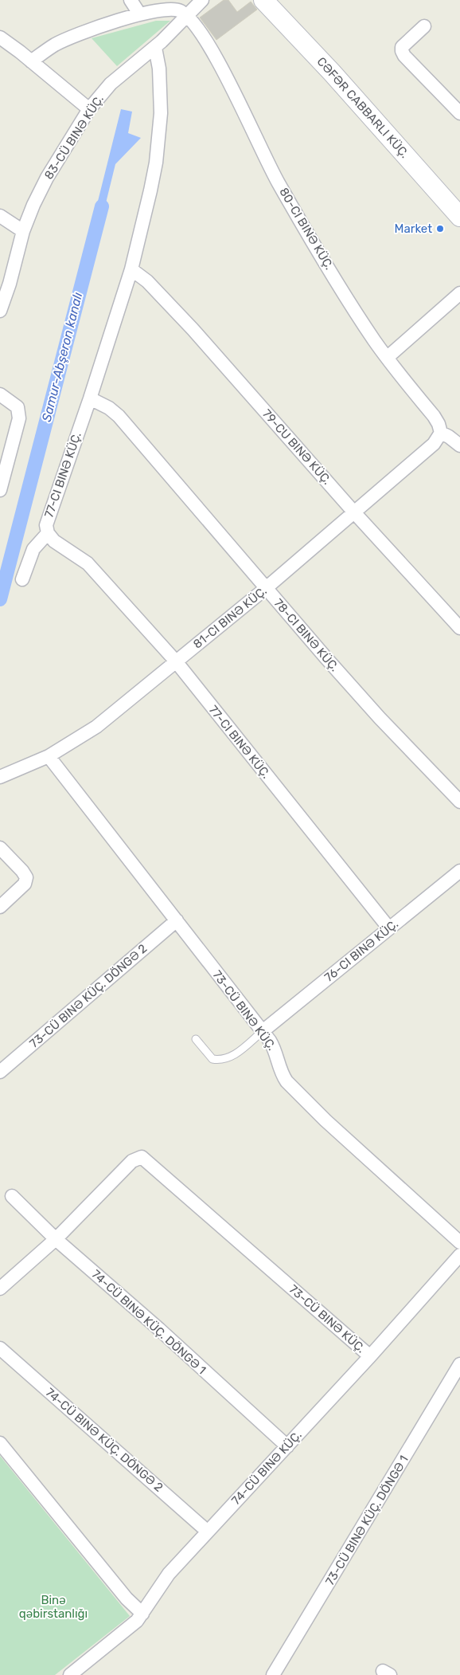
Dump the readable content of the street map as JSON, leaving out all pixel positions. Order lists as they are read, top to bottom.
{
  "streets": {
    "street": [
      "83-CÜ BINƏ KÜÇ.",
      "80-CI BINƏ KÜÇ.",
      "79-CU BINƏ KÜÇ.",
      "77-CI BINƏ KÜÇ.",
      "81-CI BINƏ KÜÇ.",
      "78-CI BINƏ KÜÇ.",
      "73-CÜ BINƏ KÜÇ. DÖNGƏ 2",
      "73-CÜ BINƏ KÜÇ.",
      "74-CÜ BINƏ KÜÇ. DÖNGƏ 1",
      "74-CÜ BINƏ KÜÇ. DÖNGƏ 2",
      "74-CÜ BINƏ KÜÇ.",
      "73-CÜ BINƏ KÜÇ. DÖNGƏ 1"
    ]
  },
  "crossings": [
    ["83-CÜ BINƏ KÜÇ.", "80-CI BINƏ KÜÇ."],
    ["83-CÜ BINƏ KÜÇ.", "77-CI BINƏ KÜÇ."],
    ["80-CI BINƏ KÜÇ.", "81-CI BINƏ KÜÇ."],
    ["79-CU BINƏ KÜÇ.", "77-CI BINƏ KÜÇ."],
    ["79-CU BINƏ KÜÇ.", "81-CI BINƏ KÜÇ."],
    ["77-CI BINƏ KÜÇ.", "81-CI BINƏ KÜÇ."],
    ["77-CI BINƏ KÜÇ.", "78-CI BINƏ KÜÇ."],
    ["81-CI BINƏ KÜÇ.", "78-CI BINƏ KÜÇ."],
    ["81-CI BINƏ KÜÇ.", "73-CÜ BINƏ KÜÇ."],
    ["73-CÜ BINƏ KÜÇ. DÖNGƏ 2", "73-CÜ BINƏ KÜÇ."],
    ["73-CÜ BINƏ KÜÇ.", "74-CÜ BINƏ KÜÇ. DÖNGƏ 1"],
    ["73-CÜ BINƏ KÜÇ.", "74-CÜ BINƏ KÜÇ."],
    ["74-CÜ BINƏ KÜÇ. DÖNGƏ 1", "74-CÜ BINƏ KÜÇ."],
    ["74-CÜ BINƏ KÜÇ. DÖNGƏ 2", "74-CÜ BINƏ KÜÇ."]
  ],
  "water": ["Samur-Abşeron kanalı"],
  "parks": ["Binə qəbirstanlığı"],
  "places": ["Market"]
}
